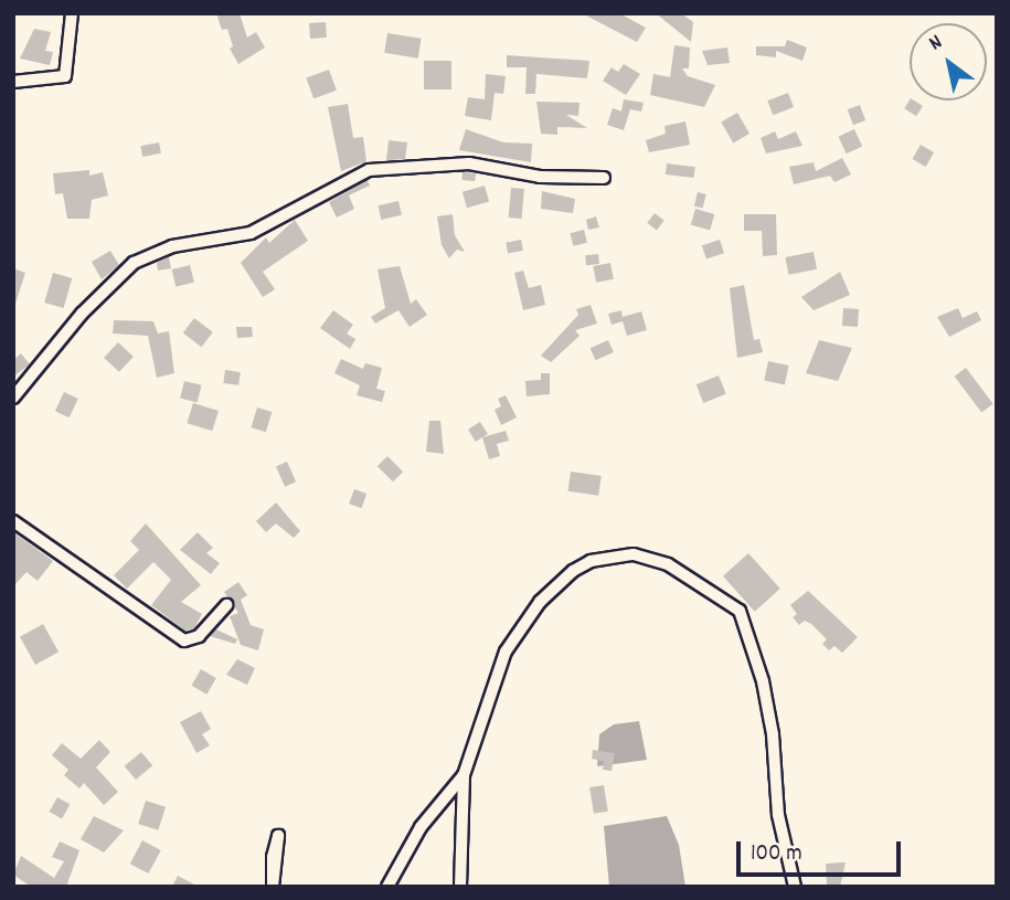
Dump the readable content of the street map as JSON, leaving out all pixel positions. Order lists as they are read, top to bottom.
{
  "scale_bar": "100 m",
  "north": "top left"
}
